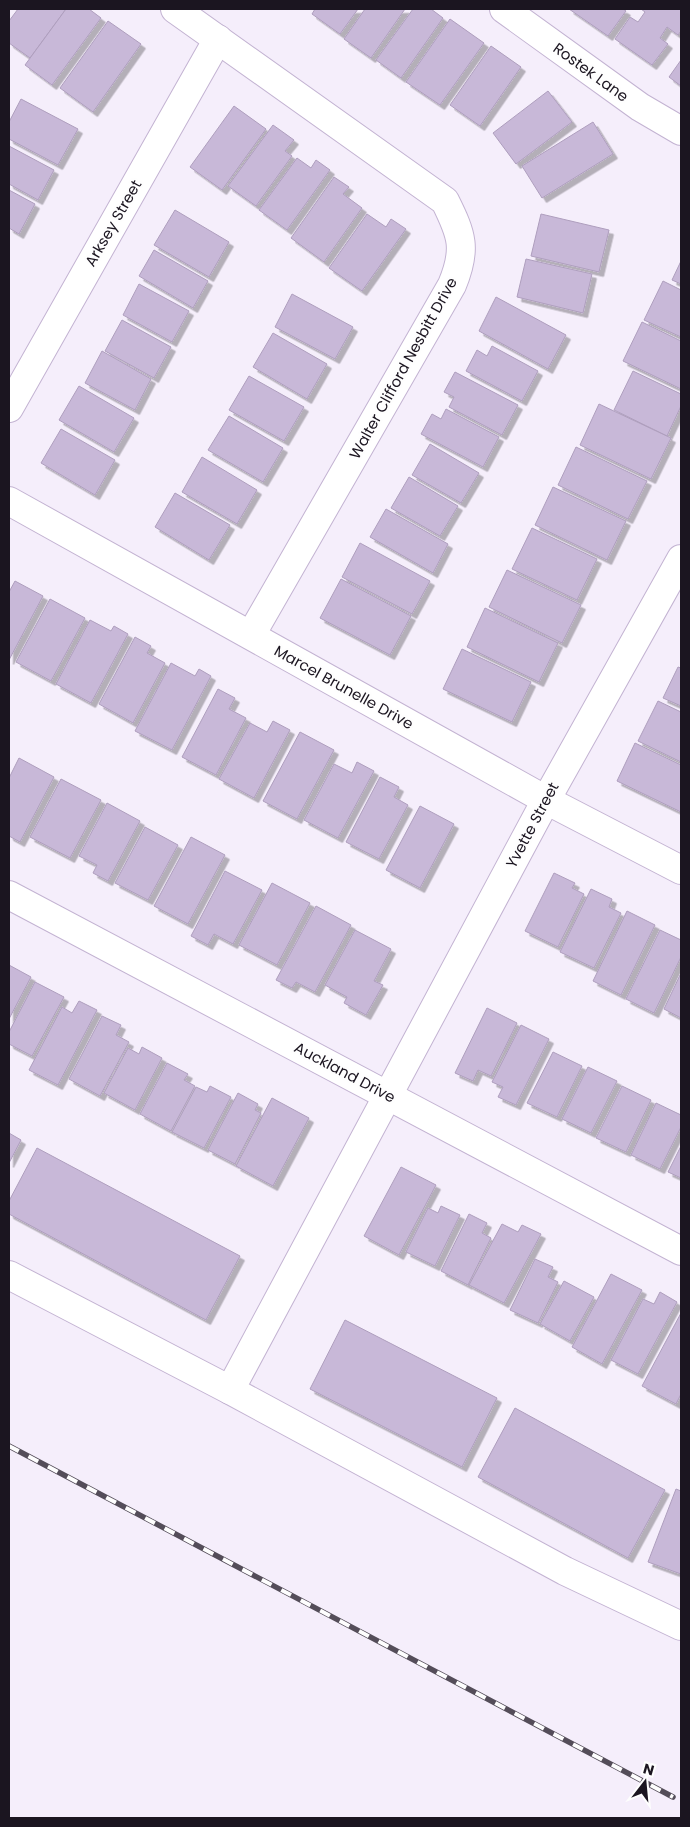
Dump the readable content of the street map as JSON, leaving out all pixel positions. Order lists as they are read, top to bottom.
{
  "streets": {
    "street": [
      "Rostek Lane",
      "Arksey Street",
      "Walter Clifford Nesbitt Drive",
      "Marcel Brunelle Drive",
      "Yvette Street",
      "Auckland Drive"
    ]
  },
  "crossings": [
    ["Arksey Street", "Walter Clifford Nesbitt Drive"],
    ["Walter Clifford Nesbitt Drive", "Marcel Brunelle Drive"],
    ["Marcel Brunelle Drive", "Yvette Street"],
    ["Yvette Street", "Auckland Drive"]
  ],
  "north": "top"
}
